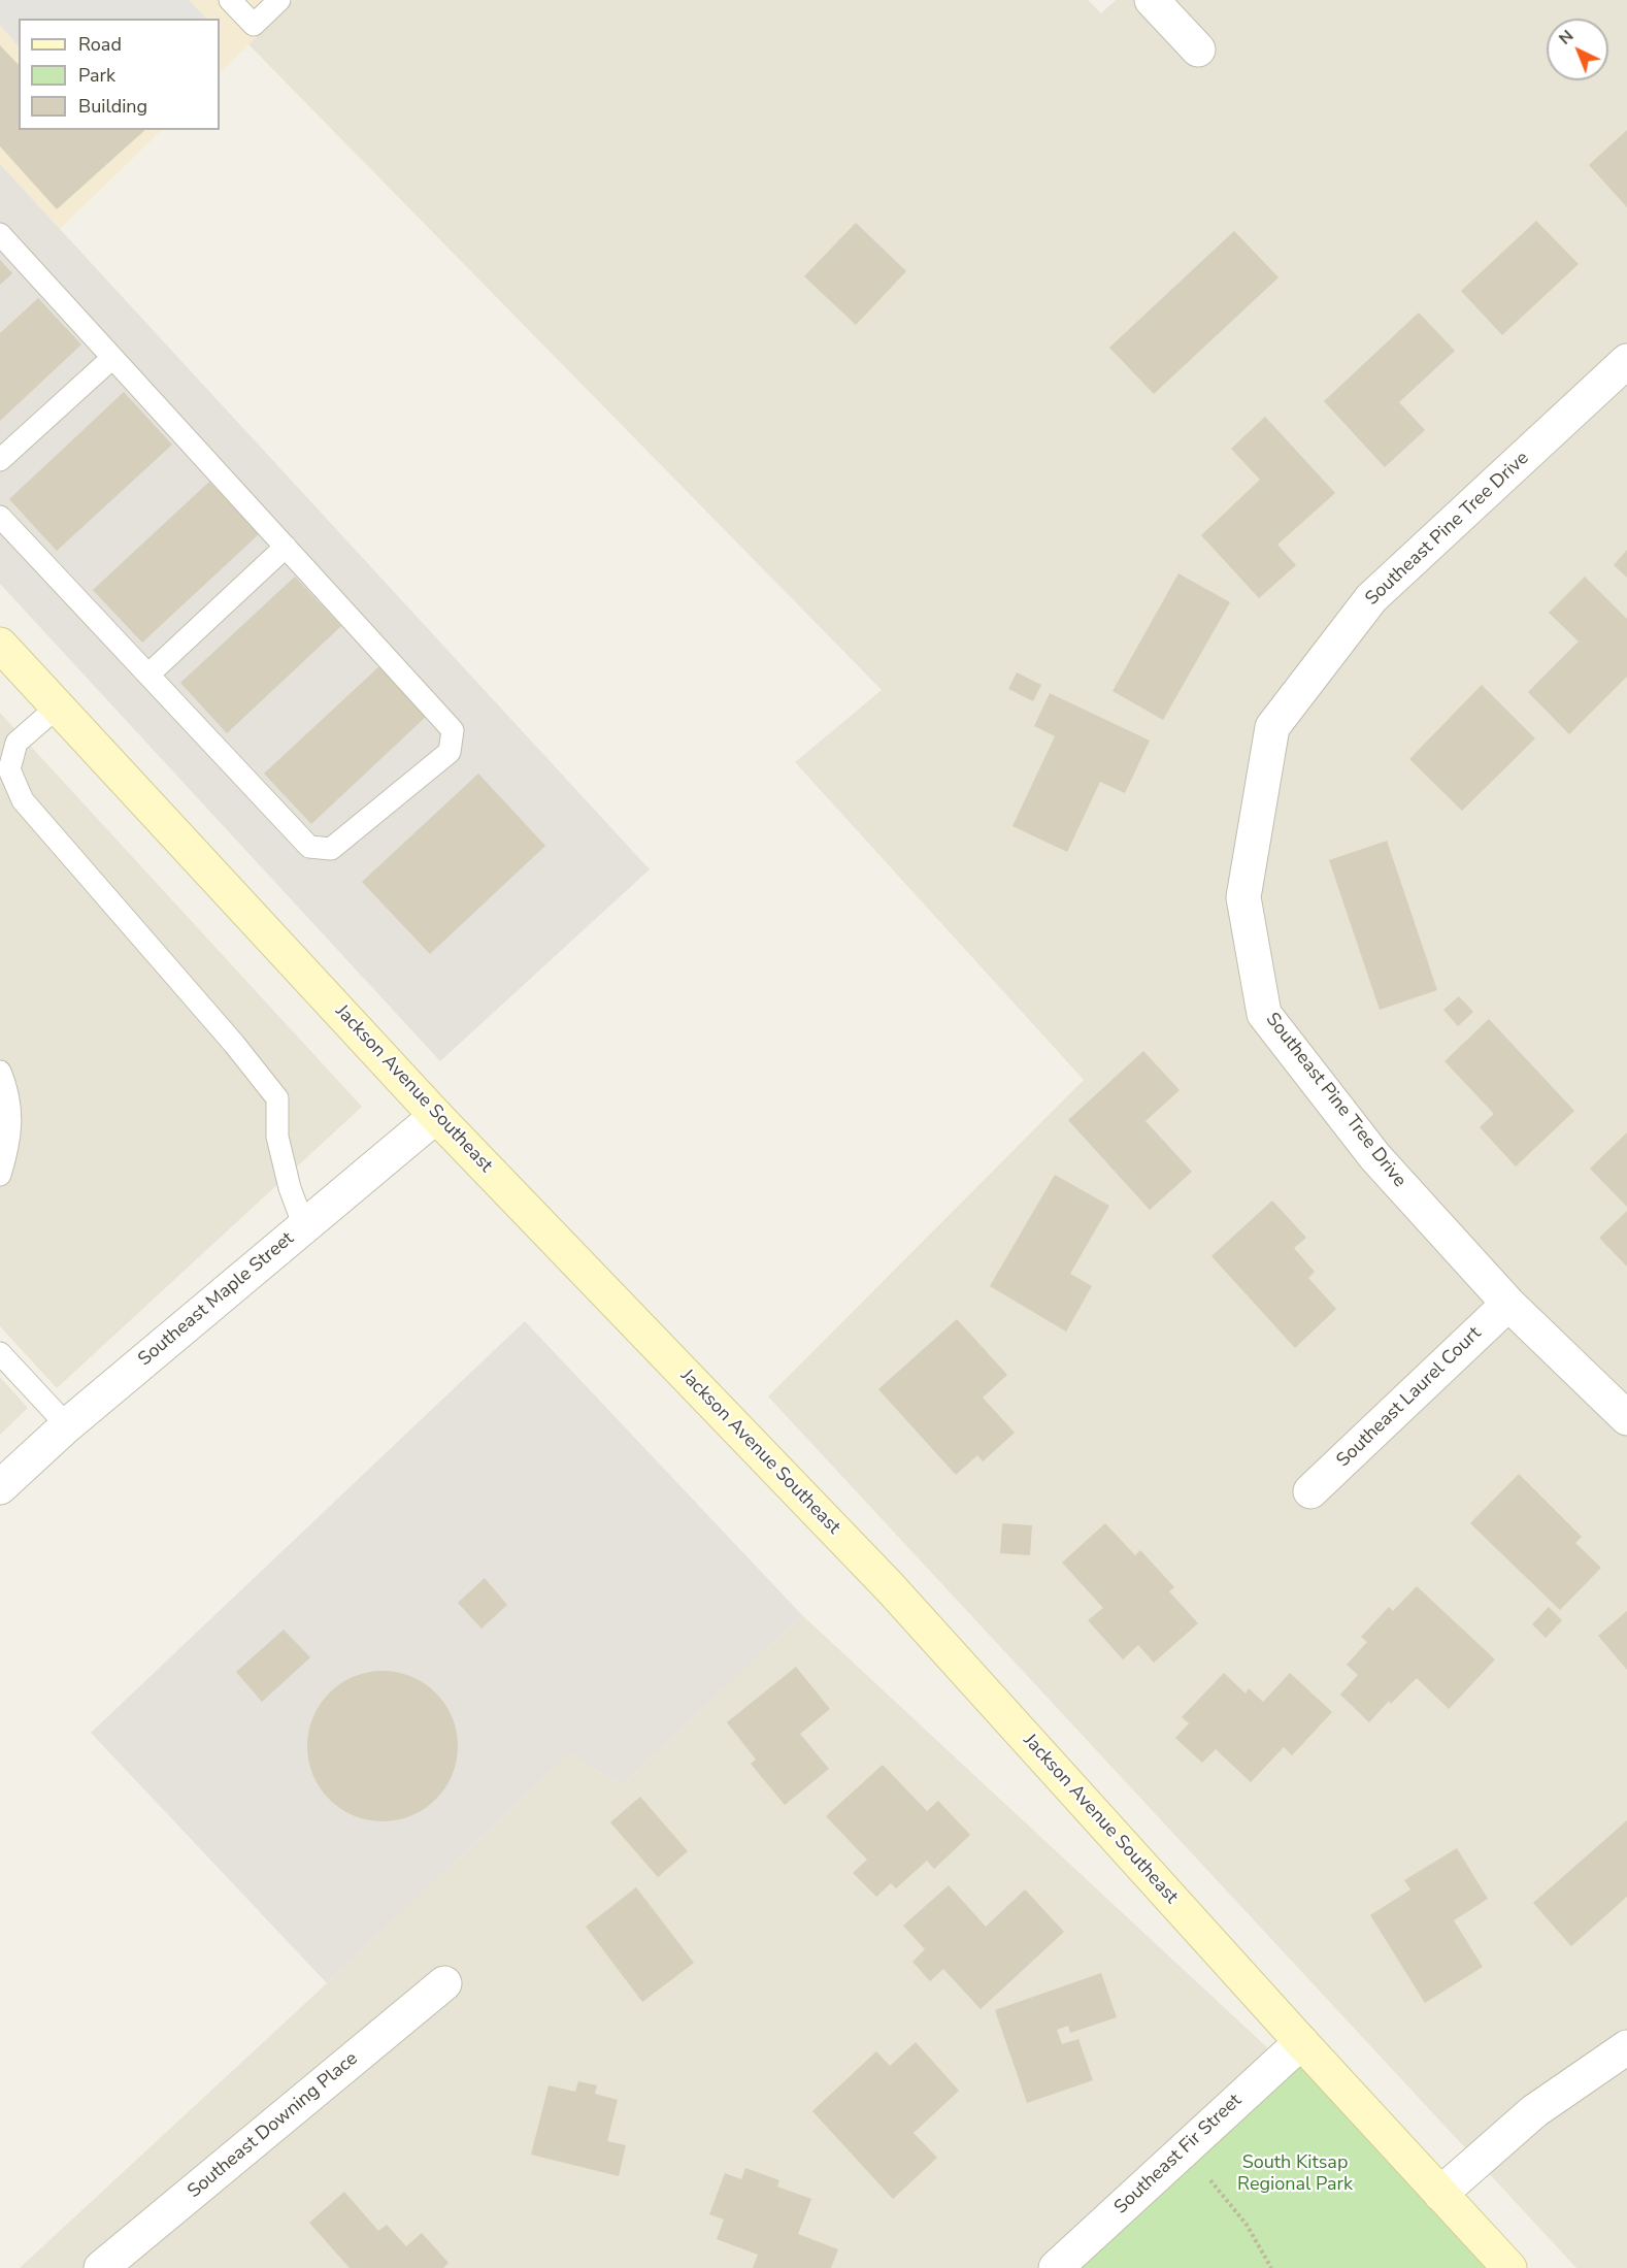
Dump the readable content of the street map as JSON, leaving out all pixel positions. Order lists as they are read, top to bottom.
{
  "streets": {
    "main road": ["Jackson Avenue Southeast"],
    "street": [
      "Southeast Pine Tree Drive",
      "Southeast Maple Street",
      "Southeast Laurel Court",
      "Southeast Downing Place",
      "Southeast Fir Street"
    ]
  },
  "crossings": [
    ["Southeast Pine Tree Drive", "Southeast Laurel Court"],
    ["Jackson Avenue Southeast", "Southeast Maple Street"],
    ["Jackson Avenue Southeast", "Southeast Fir Street"]
  ],
  "parks": ["South Kitsap Regional Park"],
  "legend": ["Road", "Park", "Building"],
  "north": "top left"
}
